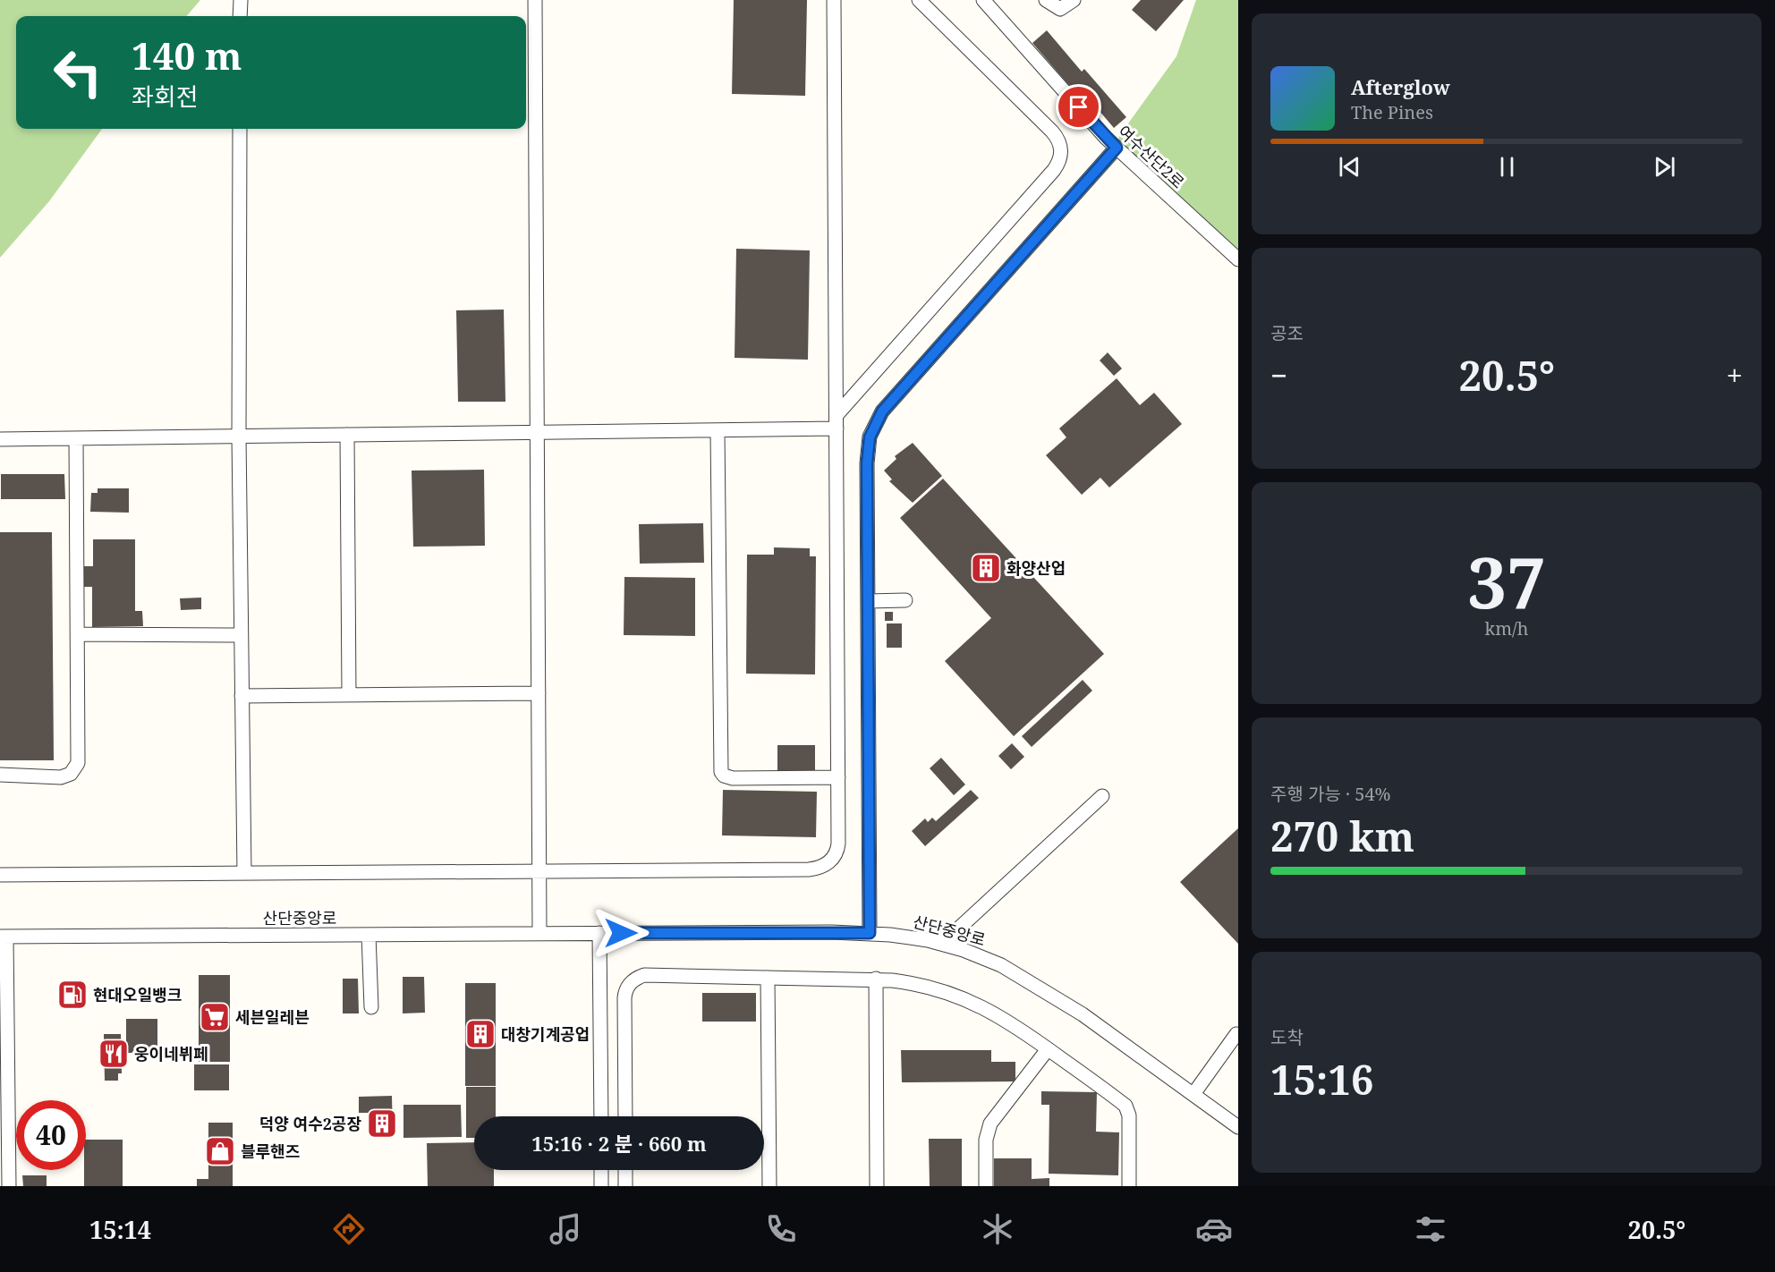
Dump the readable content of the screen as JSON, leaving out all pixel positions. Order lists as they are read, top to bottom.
{
  "streets": {
    "street": ["여수산단2로", "산단중앙로"]
  },
  "places": {
    "building": ["화양산업", "대창기계공업", "덕양 여수2공장"],
    "fuel station": ["현대오일뱅크"],
    "supermarket": ["세븐일레븐"],
    "restaurant": ["웅이네뷔페"],
    "shop": ["블루핸즈"]
  },
  "page": {
    "turn": ["140 m", "좌회전"],
    "song": ["Afterglow", "The Pines"],
    "tile": [
      "공조",
      ["37", "km/h"],
      ["주행 가능 · 54%", "270 km"],
      ["도착", "15:16"]
    ],
    "heat": ["−", "20.5°", "+"],
    "limit": "40",
    "trip": "15:16 · 2 분 · 660 m",
    "tabs": ["15:14", "20.5°"]
  }
}
